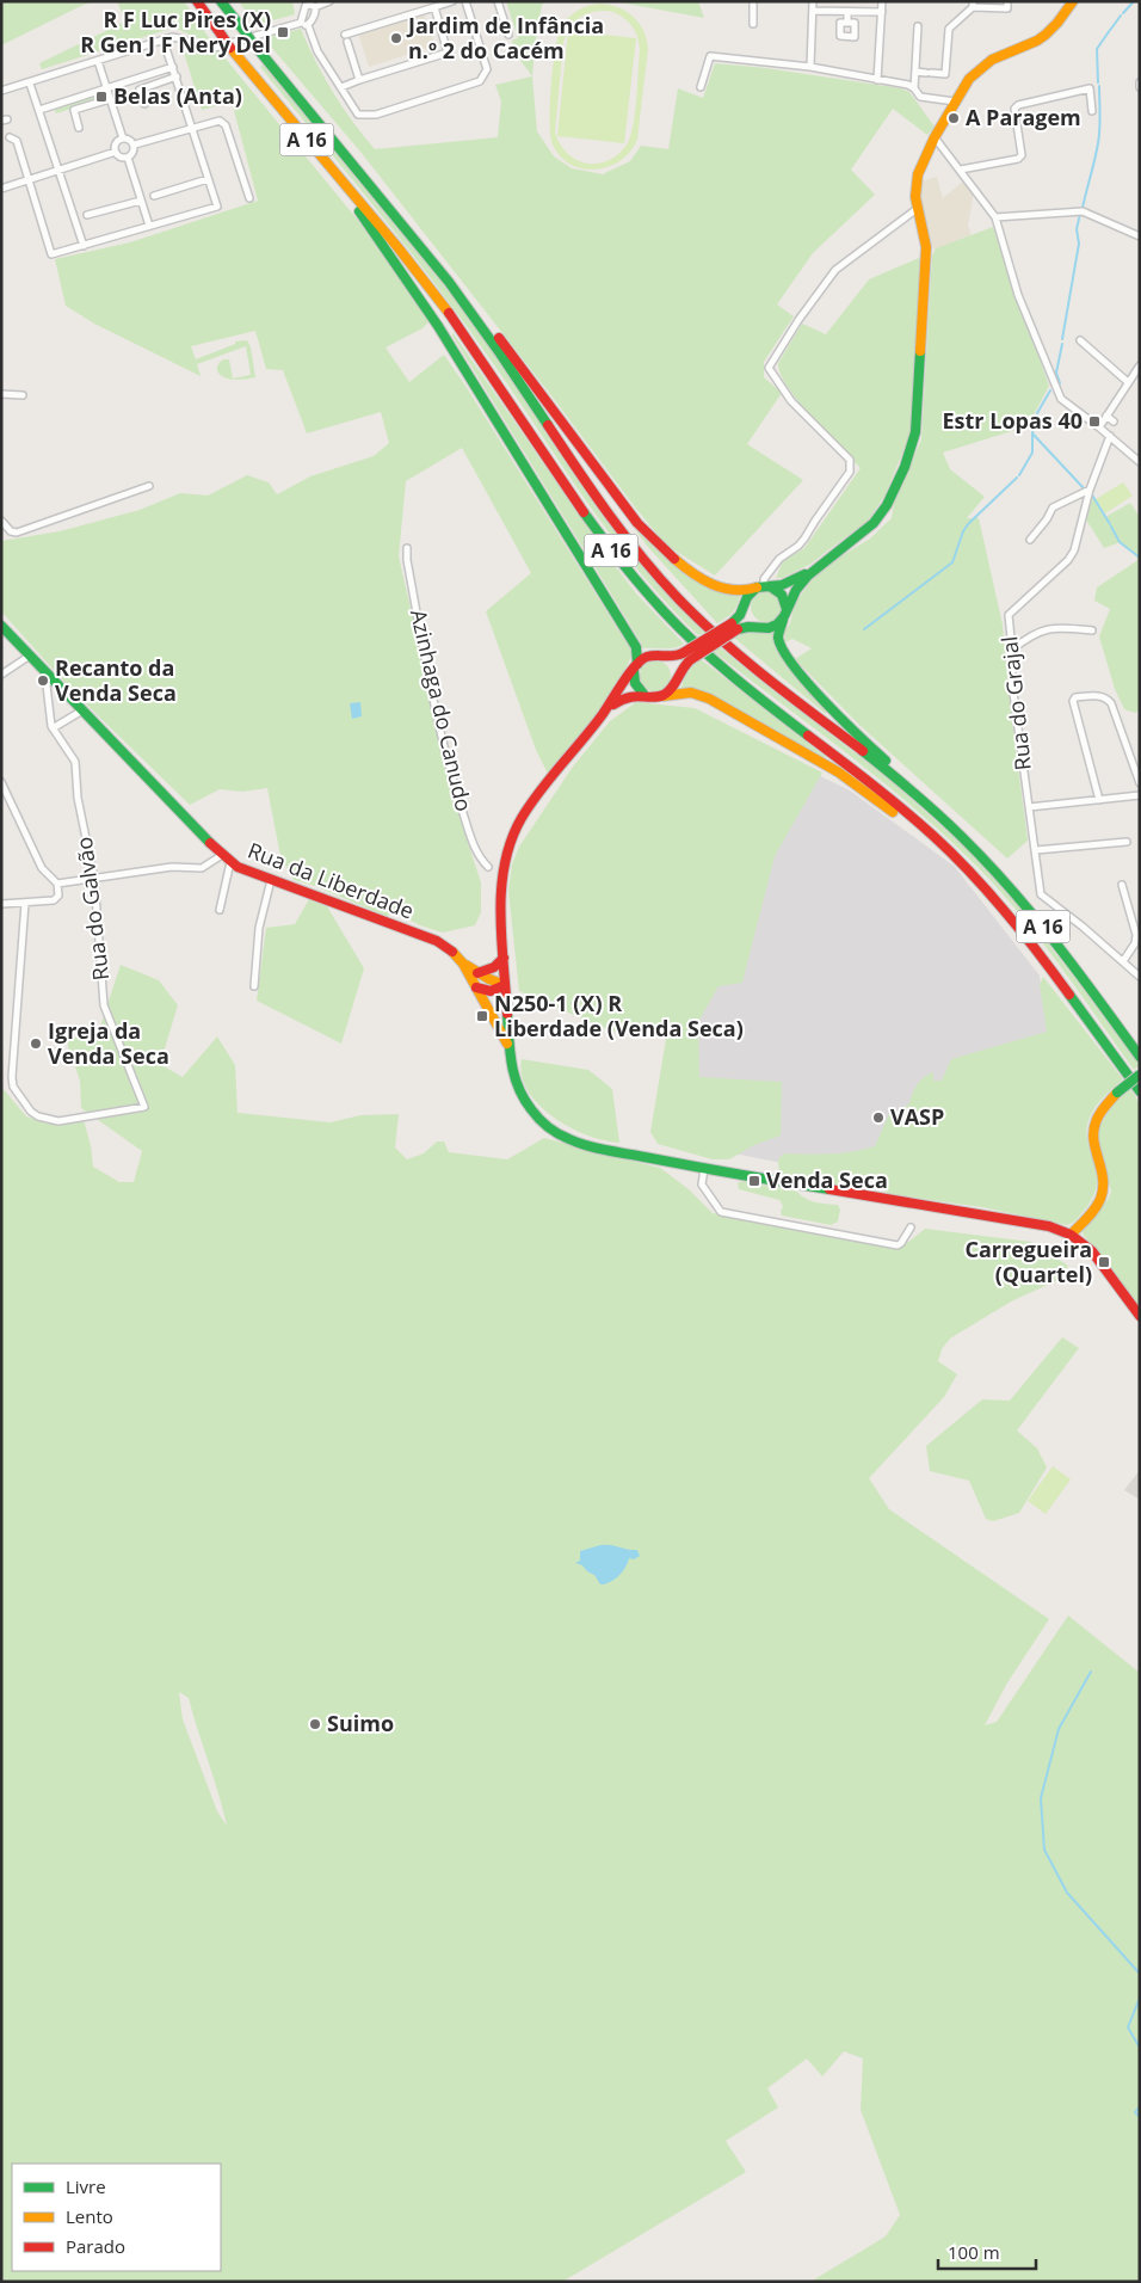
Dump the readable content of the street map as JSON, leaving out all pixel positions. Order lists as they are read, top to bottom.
{
  "streets": {
    "main road": ["A 16", "Rua da Liberdade"],
    "street": ["Rua do Grajal", "Azinhaga do Canudo", "Rua do Galvão"]
  },
  "crossings": [
    ["Rua da Liberdade", "Rua do Galvão"]
  ],
  "places": {
    "transit": [
      "R F Luc Pires (X) R Gen J F Nery Del",
      "Belas (Anta)",
      "Estr Lopas 40",
      "N250-1 (X) R Liberdade (Venda Seca)",
      "Venda Seca",
      "Carregueira (Quartel)"
    ],
    "other": [
      "Jardim de Infância n.º 2 do Cacém",
      "A Paragem",
      "Recanto da Venda Seca",
      "Igreja da Venda Seca",
      "VASP",
      "Suimo"
    ]
  },
  "legend": ["Livre", "Lento", "Parado"],
  "scale_bar": "100 m"
}
